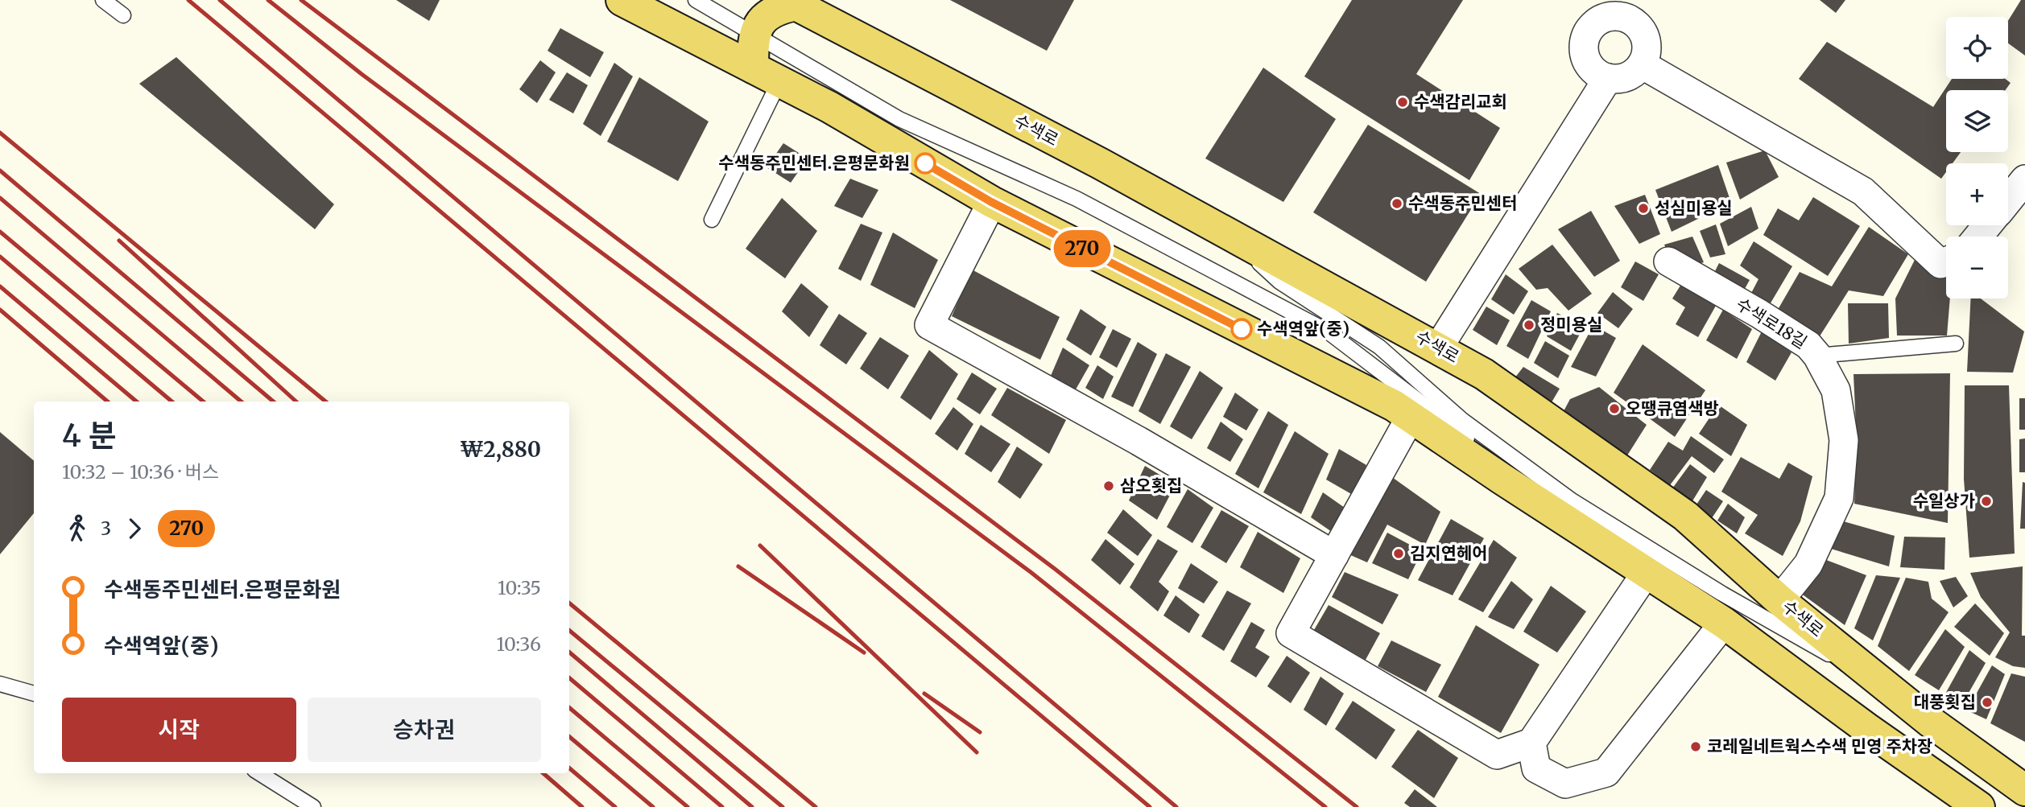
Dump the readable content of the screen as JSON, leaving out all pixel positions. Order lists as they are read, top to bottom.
{
  "streets": {
    "main road": ["수색로"],
    "street": ["수색로18길"]
  },
  "crossings": [
    ["수색로", "수색로18길"]
  ],
  "places": [
    "수색감리교회",
    "수색동주민센터.은평문화원",
    "수색동주민센터",
    "성심미용실",
    "정미용실",
    "수색역앞(중)",
    "오땡큐염색방",
    "삼오횟집",
    "수일상가",
    "김지연헤어",
    "대풍횟집",
    "코레일네트웍스수색 민영 주차장"
  ],
  "lines": ["bus line 270"],
  "page": {
    "on_map": "270",
    "map_buttons": ["+", "−"],
    "heading": ["4 분", "10:32 – 10:36 · 버스", "₩2,880"],
    "legs": ["3", "270"],
    "list": [
      {
        "name": "수색동주민센터.은평문화원",
        "value": "10:35"
      },
      {
        "name": "수색역앞(중)",
        "value": "10:36"
      }
    ],
    "buttons": ["시작", "승차권"]
  }
}
